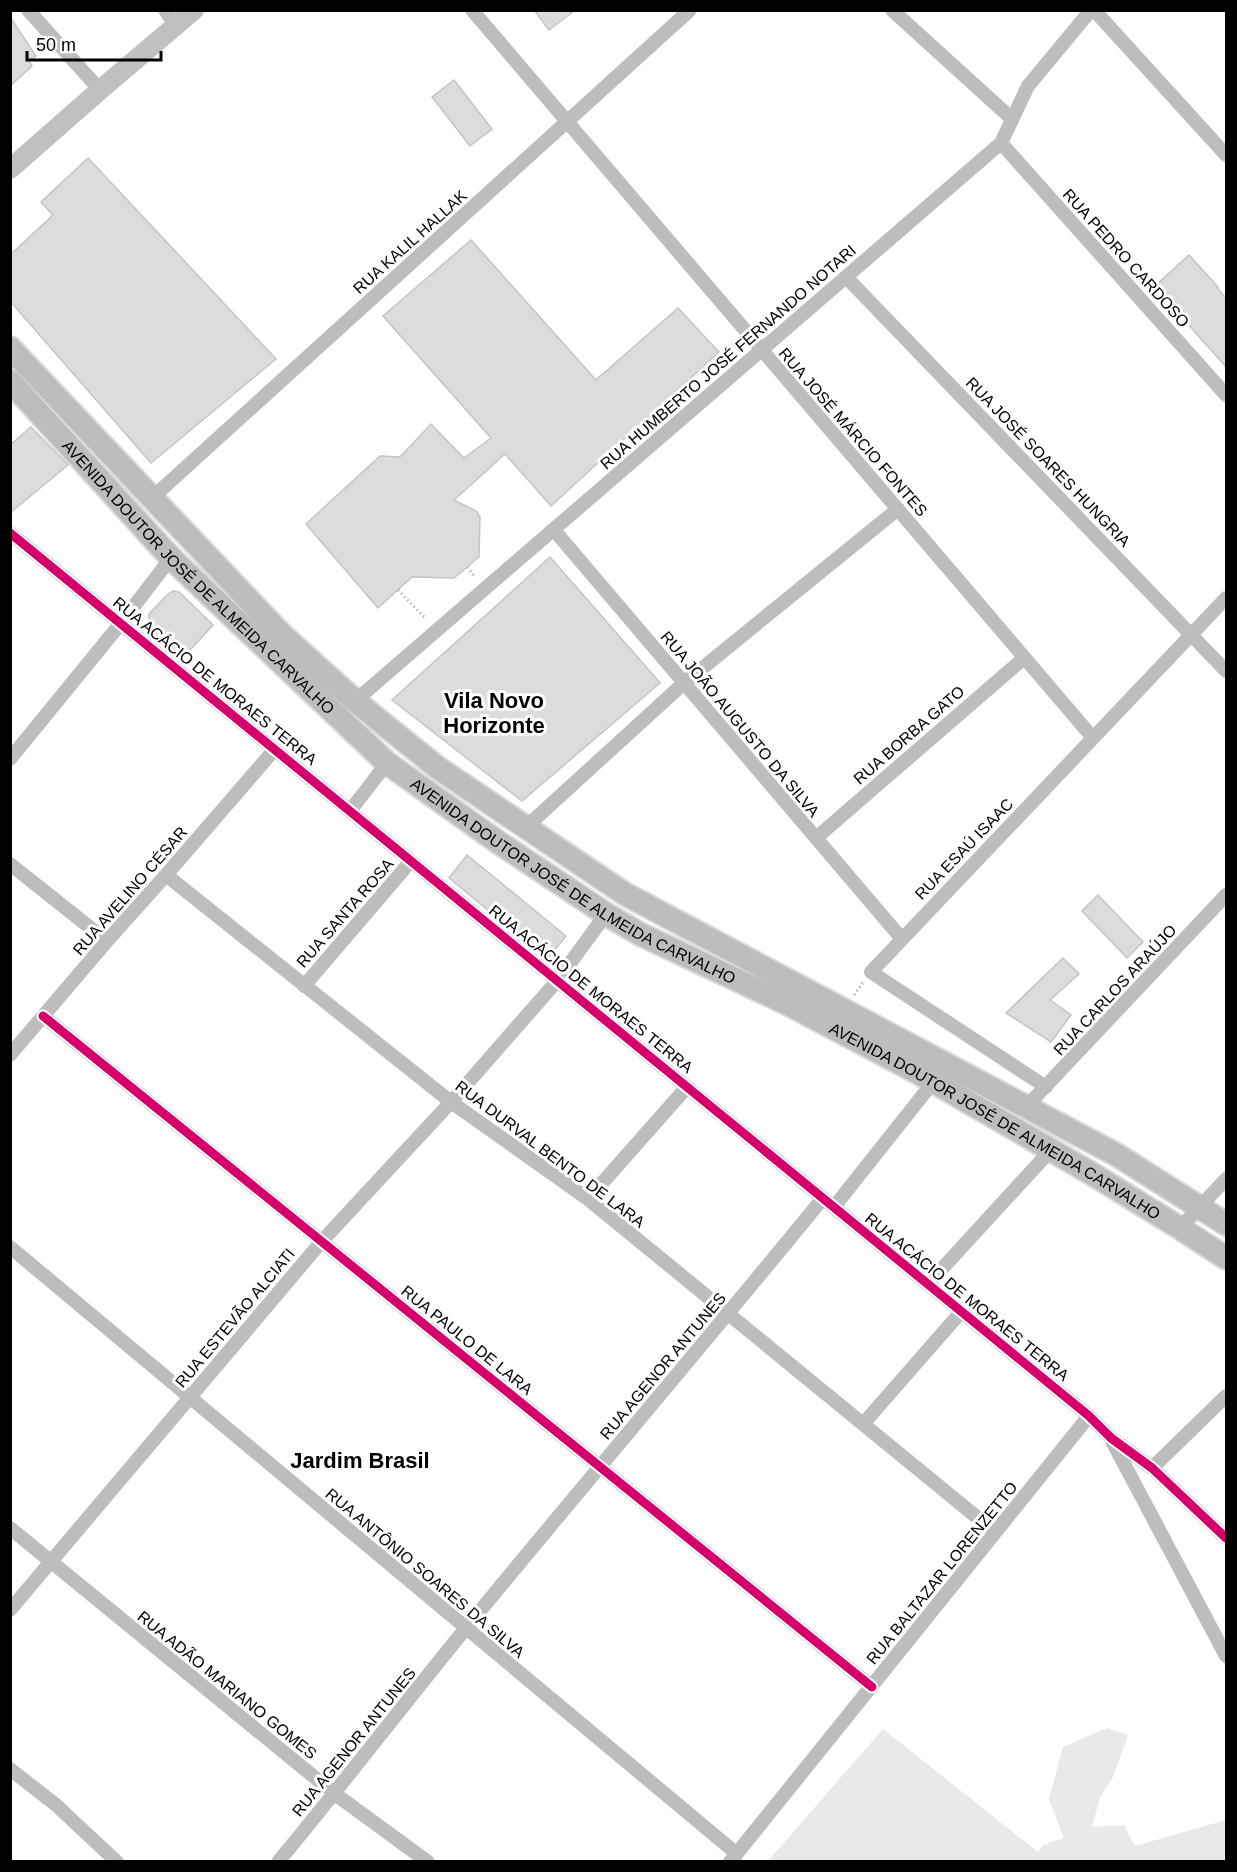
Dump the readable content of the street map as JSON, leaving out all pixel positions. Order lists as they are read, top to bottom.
{
  "streets": {
    "main road": ["AVENIDA DOUTOR JOSÉ DE ALMEIDA CARVALHO"],
    "street": [
      "RUA KALIL HALLAK",
      "RUA PEDRO CARDOSO",
      "RUA HUMBERTO JOSÉ FERNANDO NOTARI",
      "RUA JOSÉ MÁRCIO FONTES",
      "RUA JOSÉ SOARES HUNGRIA",
      "RUA ACÁCIO DE MORAES TERRA",
      "RUA JOÃO AUGUSTO DA SILVA",
      "RUA BORBA GATO",
      "RUA ESAÚ ISAAC",
      "RUA AVELINO CÉSAR",
      "RUA SANTA ROSA",
      "RUA CARLOS ARAÚJO",
      "RUA DURVAL BENTO DE LARA",
      "RUA ESTEVÃO ALCIATI",
      "RUA PAULO DE LARA",
      "RUA AGENOR ANTUNES",
      "RUA ANTÔNIO SOARES DA SILVA",
      "RUA BALTAZAR LORENZETTO",
      "RUA ADÃO MARIANO GOMES"
    ]
  },
  "crossings": [
    ["RUA KALIL HALLAK", "RUA JOSÉ MÁRCIO FONTES"],
    ["RUA KALIL HALLAK", "AVENIDA DOUTOR JOSÉ DE ALMEIDA CARVALHO"],
    ["RUA PEDRO CARDOSO", "RUA HUMBERTO JOSÉ FERNANDO NOTARI"],
    ["RUA HUMBERTO JOSÉ FERNANDO NOTARI", "RUA JOSÉ MÁRCIO FONTES"],
    ["RUA HUMBERTO JOSÉ FERNANDO NOTARI", "RUA JOSÉ SOARES HUNGRIA"],
    ["RUA HUMBERTO JOSÉ FERNANDO NOTARI", "AVENIDA DOUTOR JOSÉ DE ALMEIDA CARVALHO"],
    ["RUA HUMBERTO JOSÉ FERNANDO NOTARI", "RUA JOÃO AUGUSTO DA SILVA"],
    ["RUA JOSÉ MÁRCIO FONTES", "RUA BORBA GATO"],
    ["RUA JOSÉ MÁRCIO FONTES", "RUA ESAÚ ISAAC"],
    ["RUA JOSÉ SOARES HUNGRIA", "RUA ESAÚ ISAAC"],
    ["AVENIDA DOUTOR JOSÉ DE ALMEIDA CARVALHO", "RUA CARLOS ARAÚJO"],
    ["AVENIDA DOUTOR JOSÉ DE ALMEIDA CARVALHO", "RUA ESTEVÃO ALCIATI"],
    ["RUA ACÁCIO DE MORAES TERRA", "RUA AVELINO CÉSAR"],
    ["RUA ACÁCIO DE MORAES TERRA", "RUA SANTA ROSA"],
    ["RUA ACÁCIO DE MORAES TERRA", "RUA ESTEVÃO ALCIATI"],
    ["RUA ACÁCIO DE MORAES TERRA", "RUA AGENOR ANTUNES"],
    ["RUA ACÁCIO DE MORAES TERRA", "RUA BALTAZAR LORENZETTO"],
    ["RUA JOÃO AUGUSTO DA SILVA", "RUA BORBA GATO"],
    ["RUA JOÃO AUGUSTO DA SILVA", "RUA ESAÚ ISAAC"],
    ["RUA AVELINO CÉSAR", "RUA DURVAL BENTO DE LARA"],
    ["RUA AVELINO CÉSAR", "RUA PAULO DE LARA"],
    ["RUA SANTA ROSA", "RUA DURVAL BENTO DE LARA"],
    ["RUA DURVAL BENTO DE LARA", "RUA ESTEVÃO ALCIATI"],
    ["RUA DURVAL BENTO DE LARA", "RUA AGENOR ANTUNES"],
    ["RUA DURVAL BENTO DE LARA", "RUA BALTAZAR LORENZETTO"],
    ["RUA ESTEVÃO ALCIATI", "RUA PAULO DE LARA"],
    ["RUA ESTEVÃO ALCIATI", "RUA ANTÔNIO SOARES DA SILVA"],
    ["RUA ESTEVÃO ALCIATI", "RUA ADÃO MARIANO GOMES"],
    ["RUA PAULO DE LARA", "RUA AGENOR ANTUNES"],
    ["RUA PAULO DE LARA", "RUA BALTAZAR LORENZETTO"],
    ["RUA AGENOR ANTUNES", "RUA ANTÔNIO SOARES DA SILVA"],
    ["RUA AGENOR ANTUNES", "RUA ADÃO MARIANO GOMES"],
    ["RUA ANTÔNIO SOARES DA SILVA", "RUA BALTAZAR LORENZETTO"]
  ],
  "districts": ["Vila Novo Horizonte", "Jardim Brasil"],
  "scale_bar": "50 m"
}
